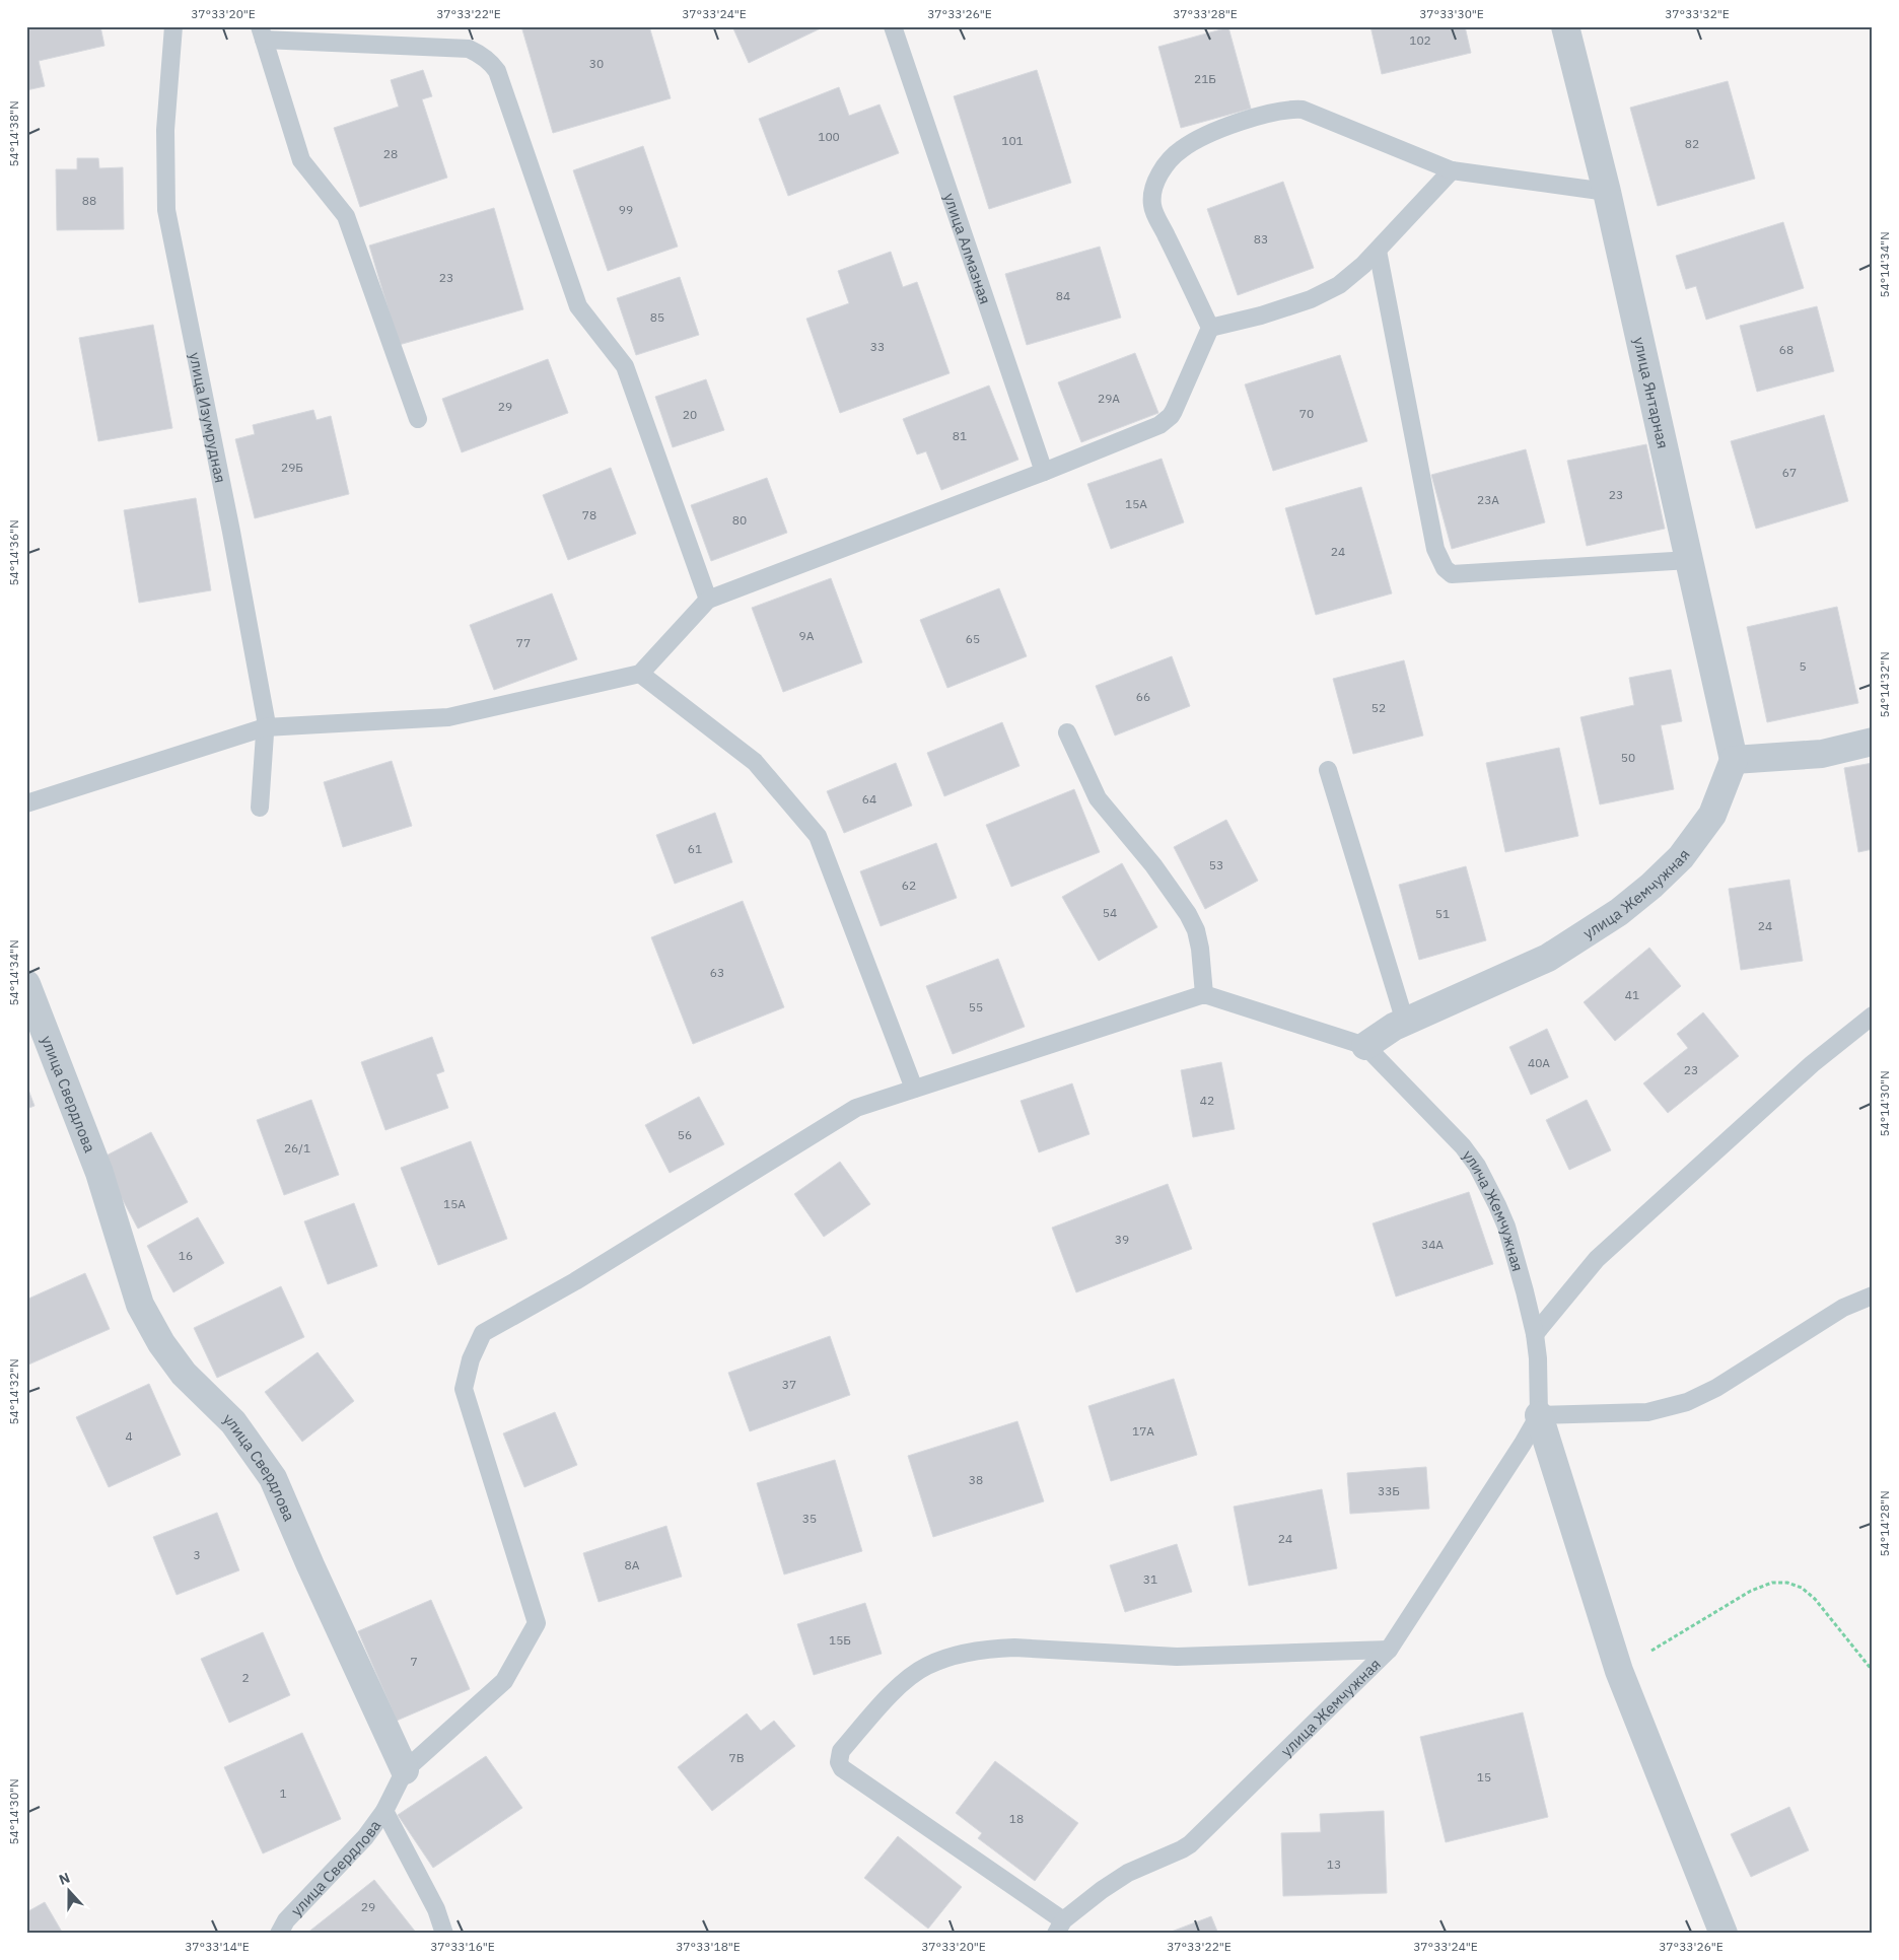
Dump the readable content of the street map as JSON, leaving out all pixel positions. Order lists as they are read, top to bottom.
{
  "streets": {
    "street": ["улица Янтарная", "улица Жемчужная", "улица Свердлова"],
    "lane": ["улица Алмазная", "улица Изумрудная", "улича Жемчужная"]
  },
  "crossings": [
    ["улица Янтарная", "улица Жемчужная"],
    ["улица Жемчужная", "улича Жемчужная"]
  ],
  "house_numbers": [
    "102",
    "30",
    "21Б",
    "100",
    "101",
    "82",
    "28",
    "88",
    "99",
    "83",
    "23",
    "84",
    "85",
    "33",
    "68",
    "29А",
    "29",
    "70",
    "20",
    "81",
    "29Б",
    "67",
    "23",
    "23А",
    "15А",
    "78",
    "80",
    "24",
    "9А",
    "65",
    "77",
    "5",
    "66",
    "52",
    "50",
    "64",
    "61",
    "53",
    "62",
    "54",
    "51",
    "24",
    "63",
    "41",
    "55",
    "40А",
    "23",
    "42",
    "56",
    "26/1",
    "15А",
    "39",
    "34А",
    "16",
    "37",
    "17А",
    "4",
    "38",
    "33Б",
    "35",
    "24",
    "3",
    "8А",
    "31",
    "15Б",
    "7",
    "2",
    "7В",
    "15",
    "1",
    "18",
    "13",
    "29"
  ],
  "north": "top",
  "coordinates": [
    "37°33'20\"E",
    "37°33'22\"E",
    "37°33'24\"E",
    "37°33'26\"E",
    "37°33'28\"E",
    "37°33'30\"E",
    "37°33'32\"E",
    "54°14'38\"N",
    "54°14'34\"N",
    "54°14'36\"N",
    "54°14'32\"N",
    "54°14'30\"N",
    "54°14'28\"N",
    "37°33'14\"E",
    "37°33'16\"E",
    "37°33'18\"E"
  ]
}
